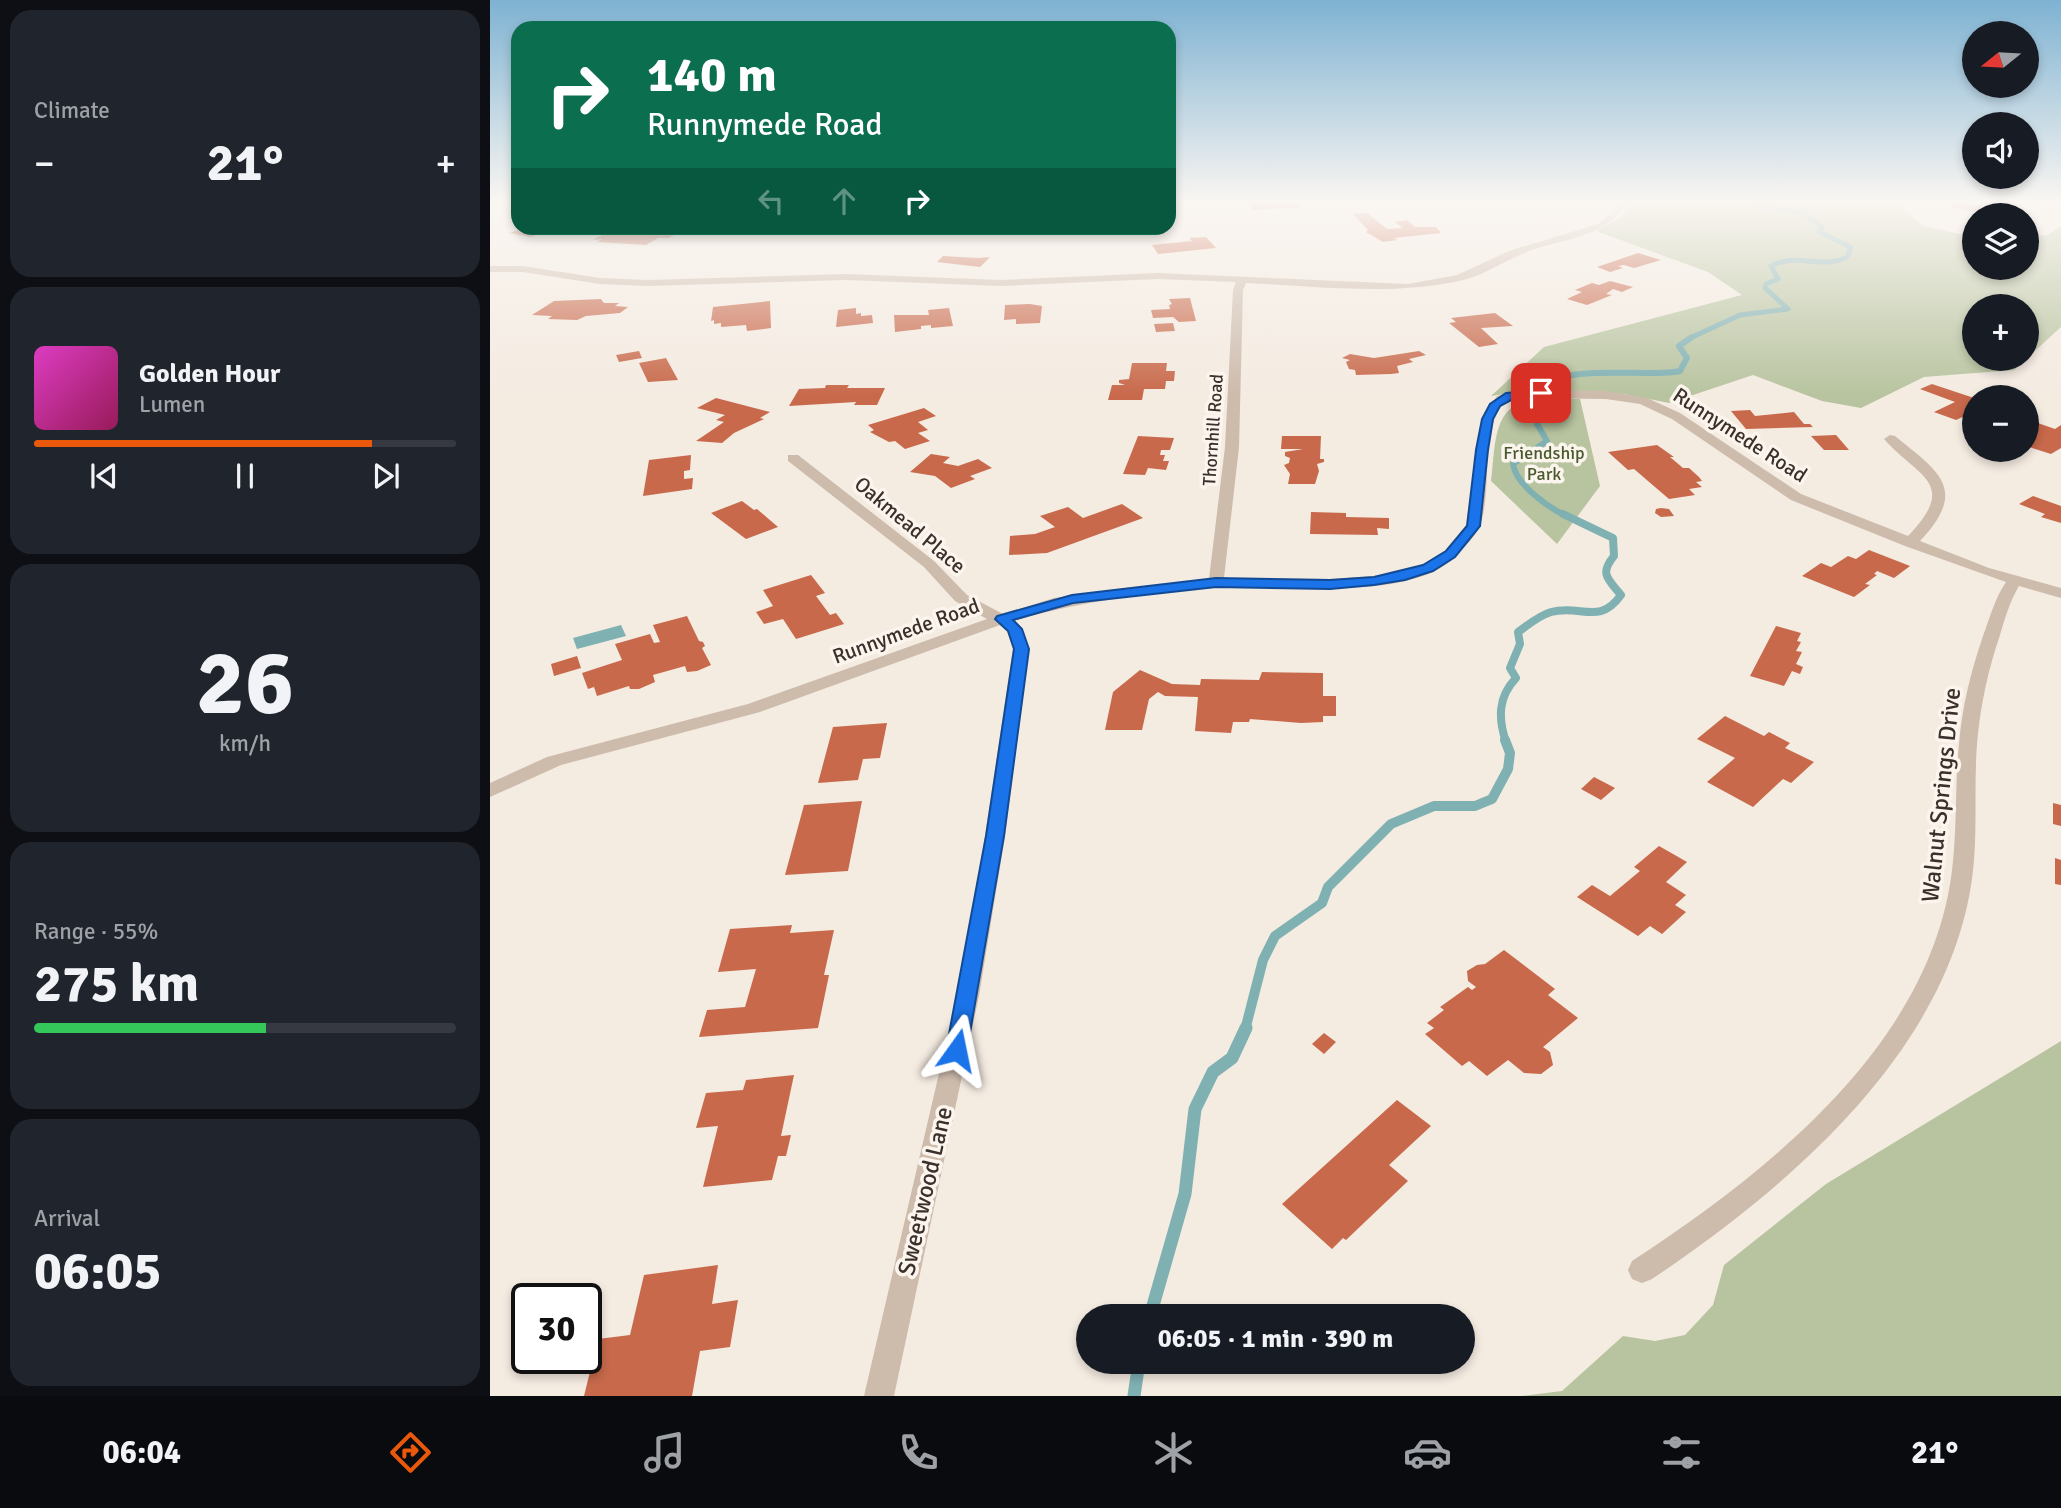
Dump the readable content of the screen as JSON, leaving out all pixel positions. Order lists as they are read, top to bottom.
{
  "streets": {
    "street": [
      "Thornhill Road",
      "Runnymede Road",
      "Oakmead Place",
      "Walnut Springs Drive",
      "Sweetwood Lane"
    ]
  },
  "crossings": [
    ["Thornhill Road", "Runnymede Road"],
    ["Runnymede Road", "Oakmead Place"],
    ["Runnymede Road", "Walnut Springs Drive"],
    ["Runnymede Road", "Sweetwood Lane"],
    ["Oakmead Place", "Sweetwood Lane"]
  ],
  "parks": ["Friendship Park"],
  "north": "left",
  "page": {
    "tile": [
      "Climate",
      ["26", "km/h"],
      ["Range · 55%", "275 km"],
      ["Arrival", "06:05"]
    ],
    "map_buttons": ["+", "−"],
    "turn": ["140 m", "Runnymede Road"],
    "heat": ["−", "21°", "+"],
    "song": ["Golden Hour", "Lumen"],
    "limit": "30",
    "trip": "06:05 · 1 min · 390 m",
    "tabs": ["06:04", "21°"]
  }
}
